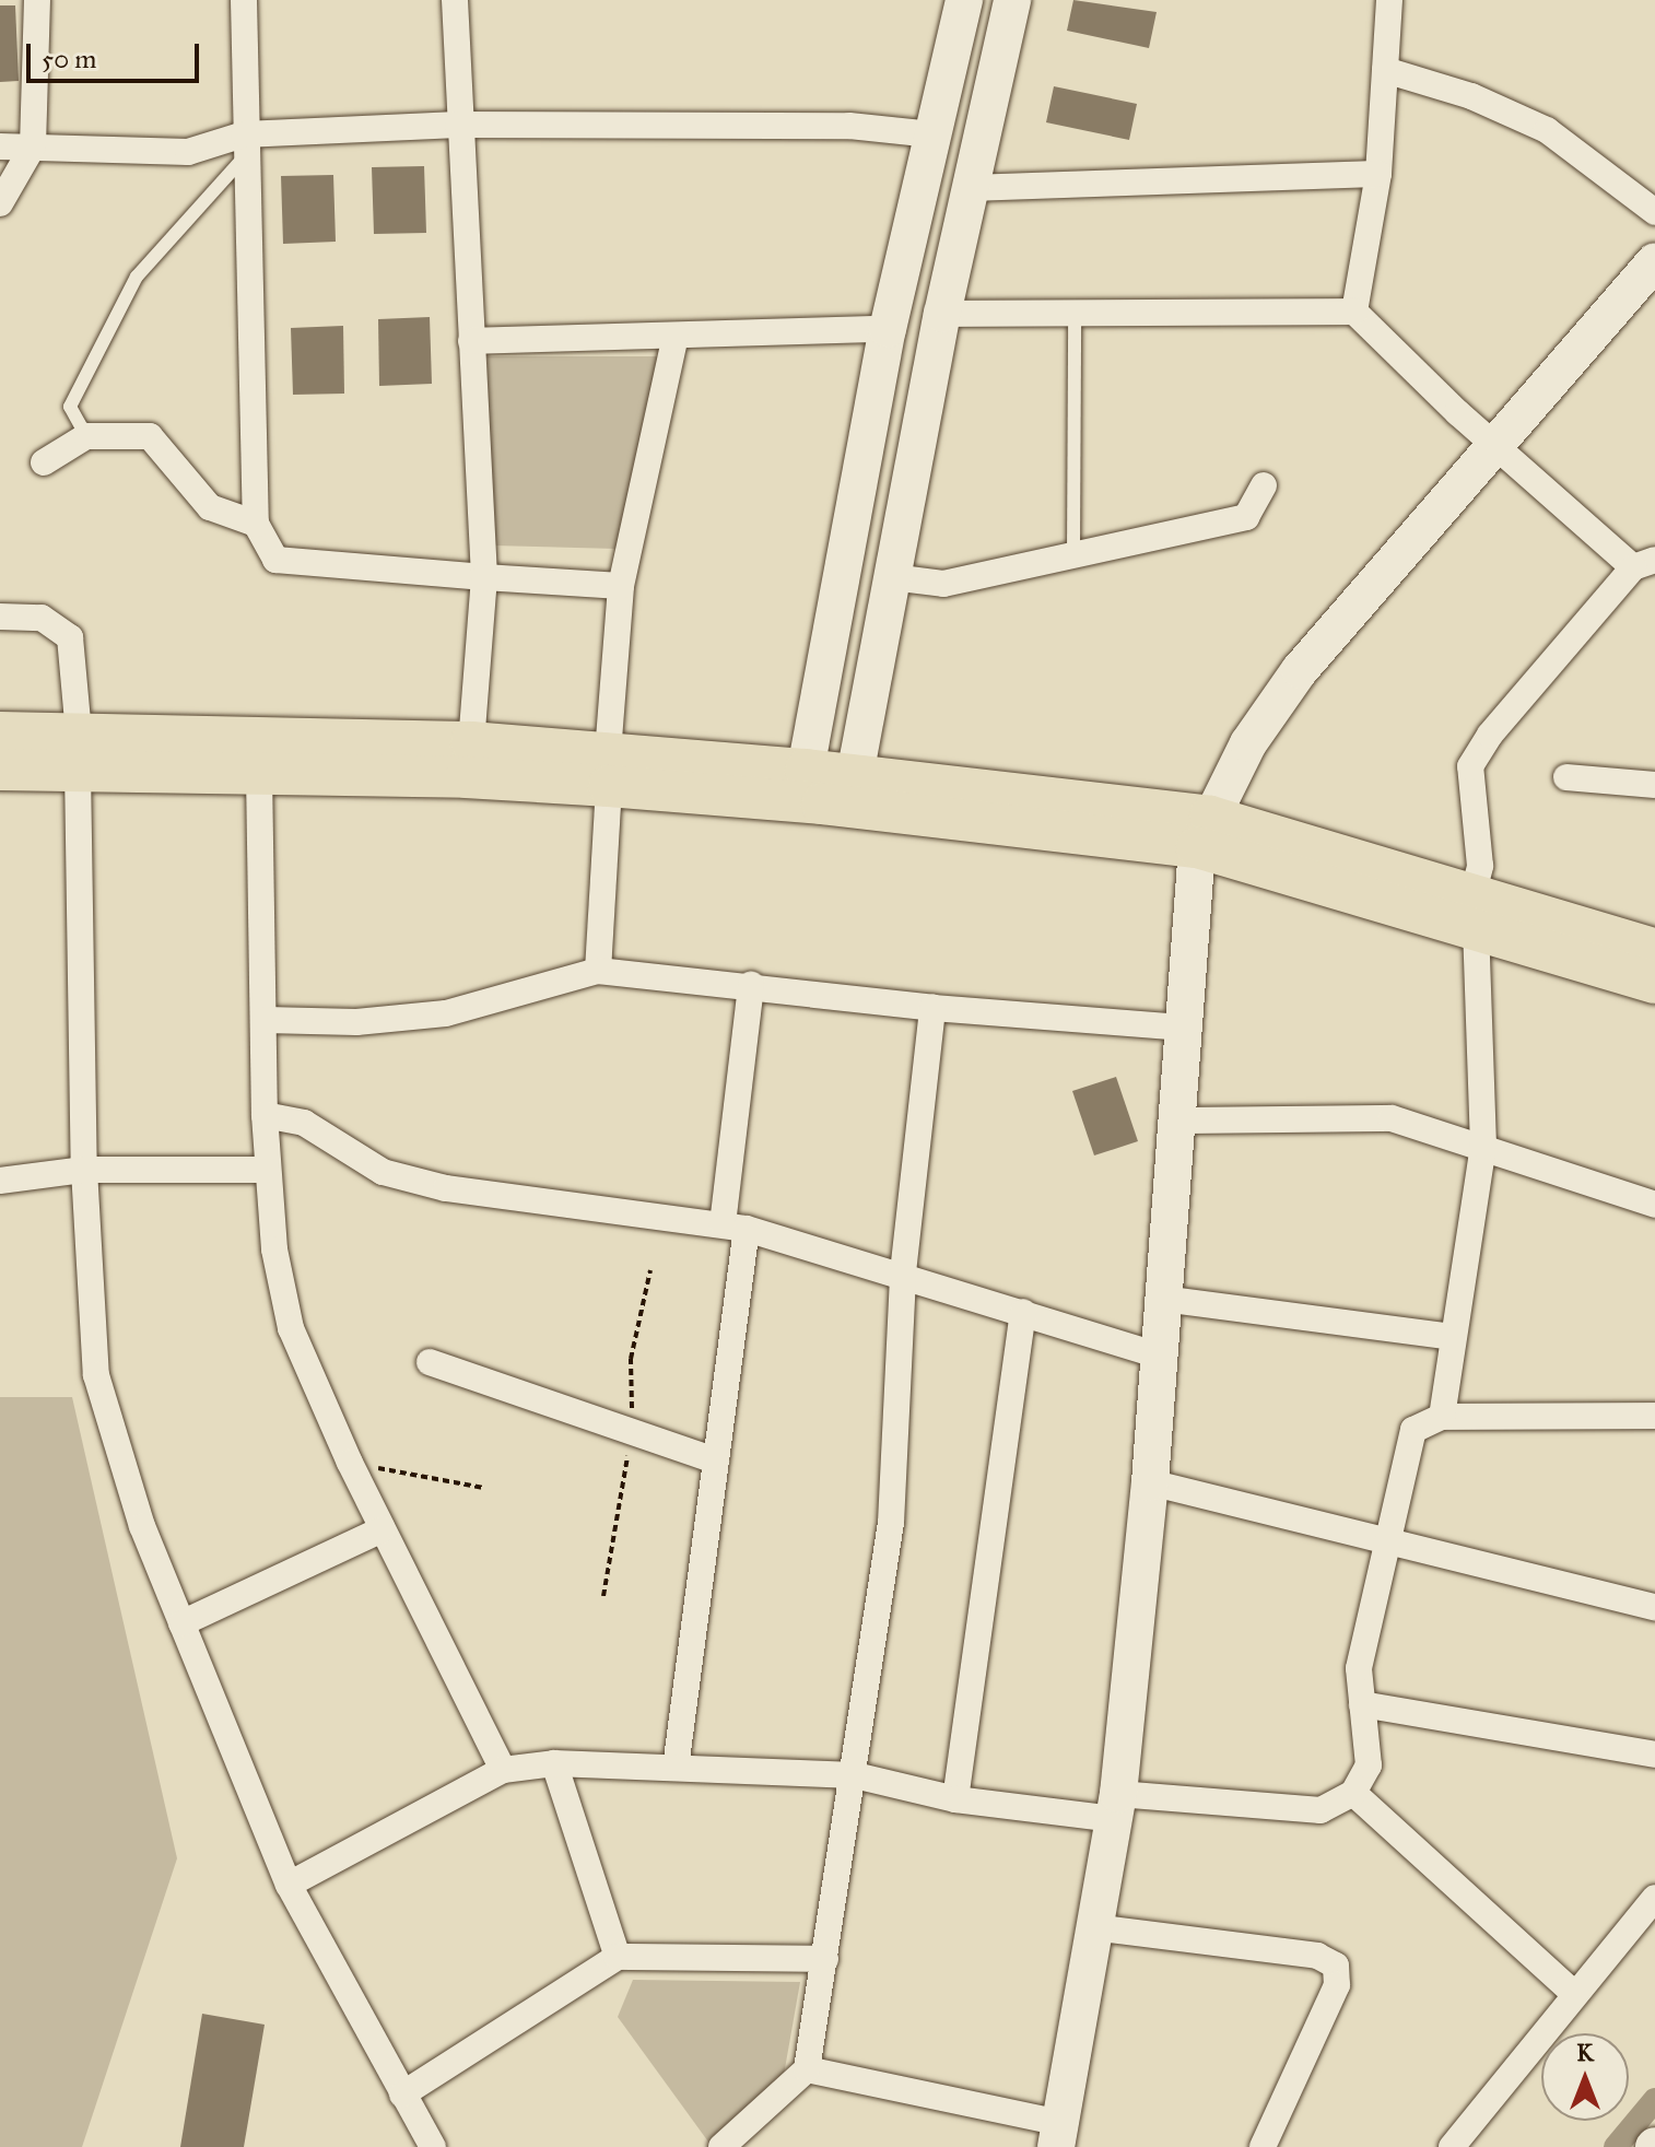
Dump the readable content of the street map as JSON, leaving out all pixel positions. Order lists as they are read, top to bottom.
{
  "scale_bar": "50 m",
  "north": "top"
}
